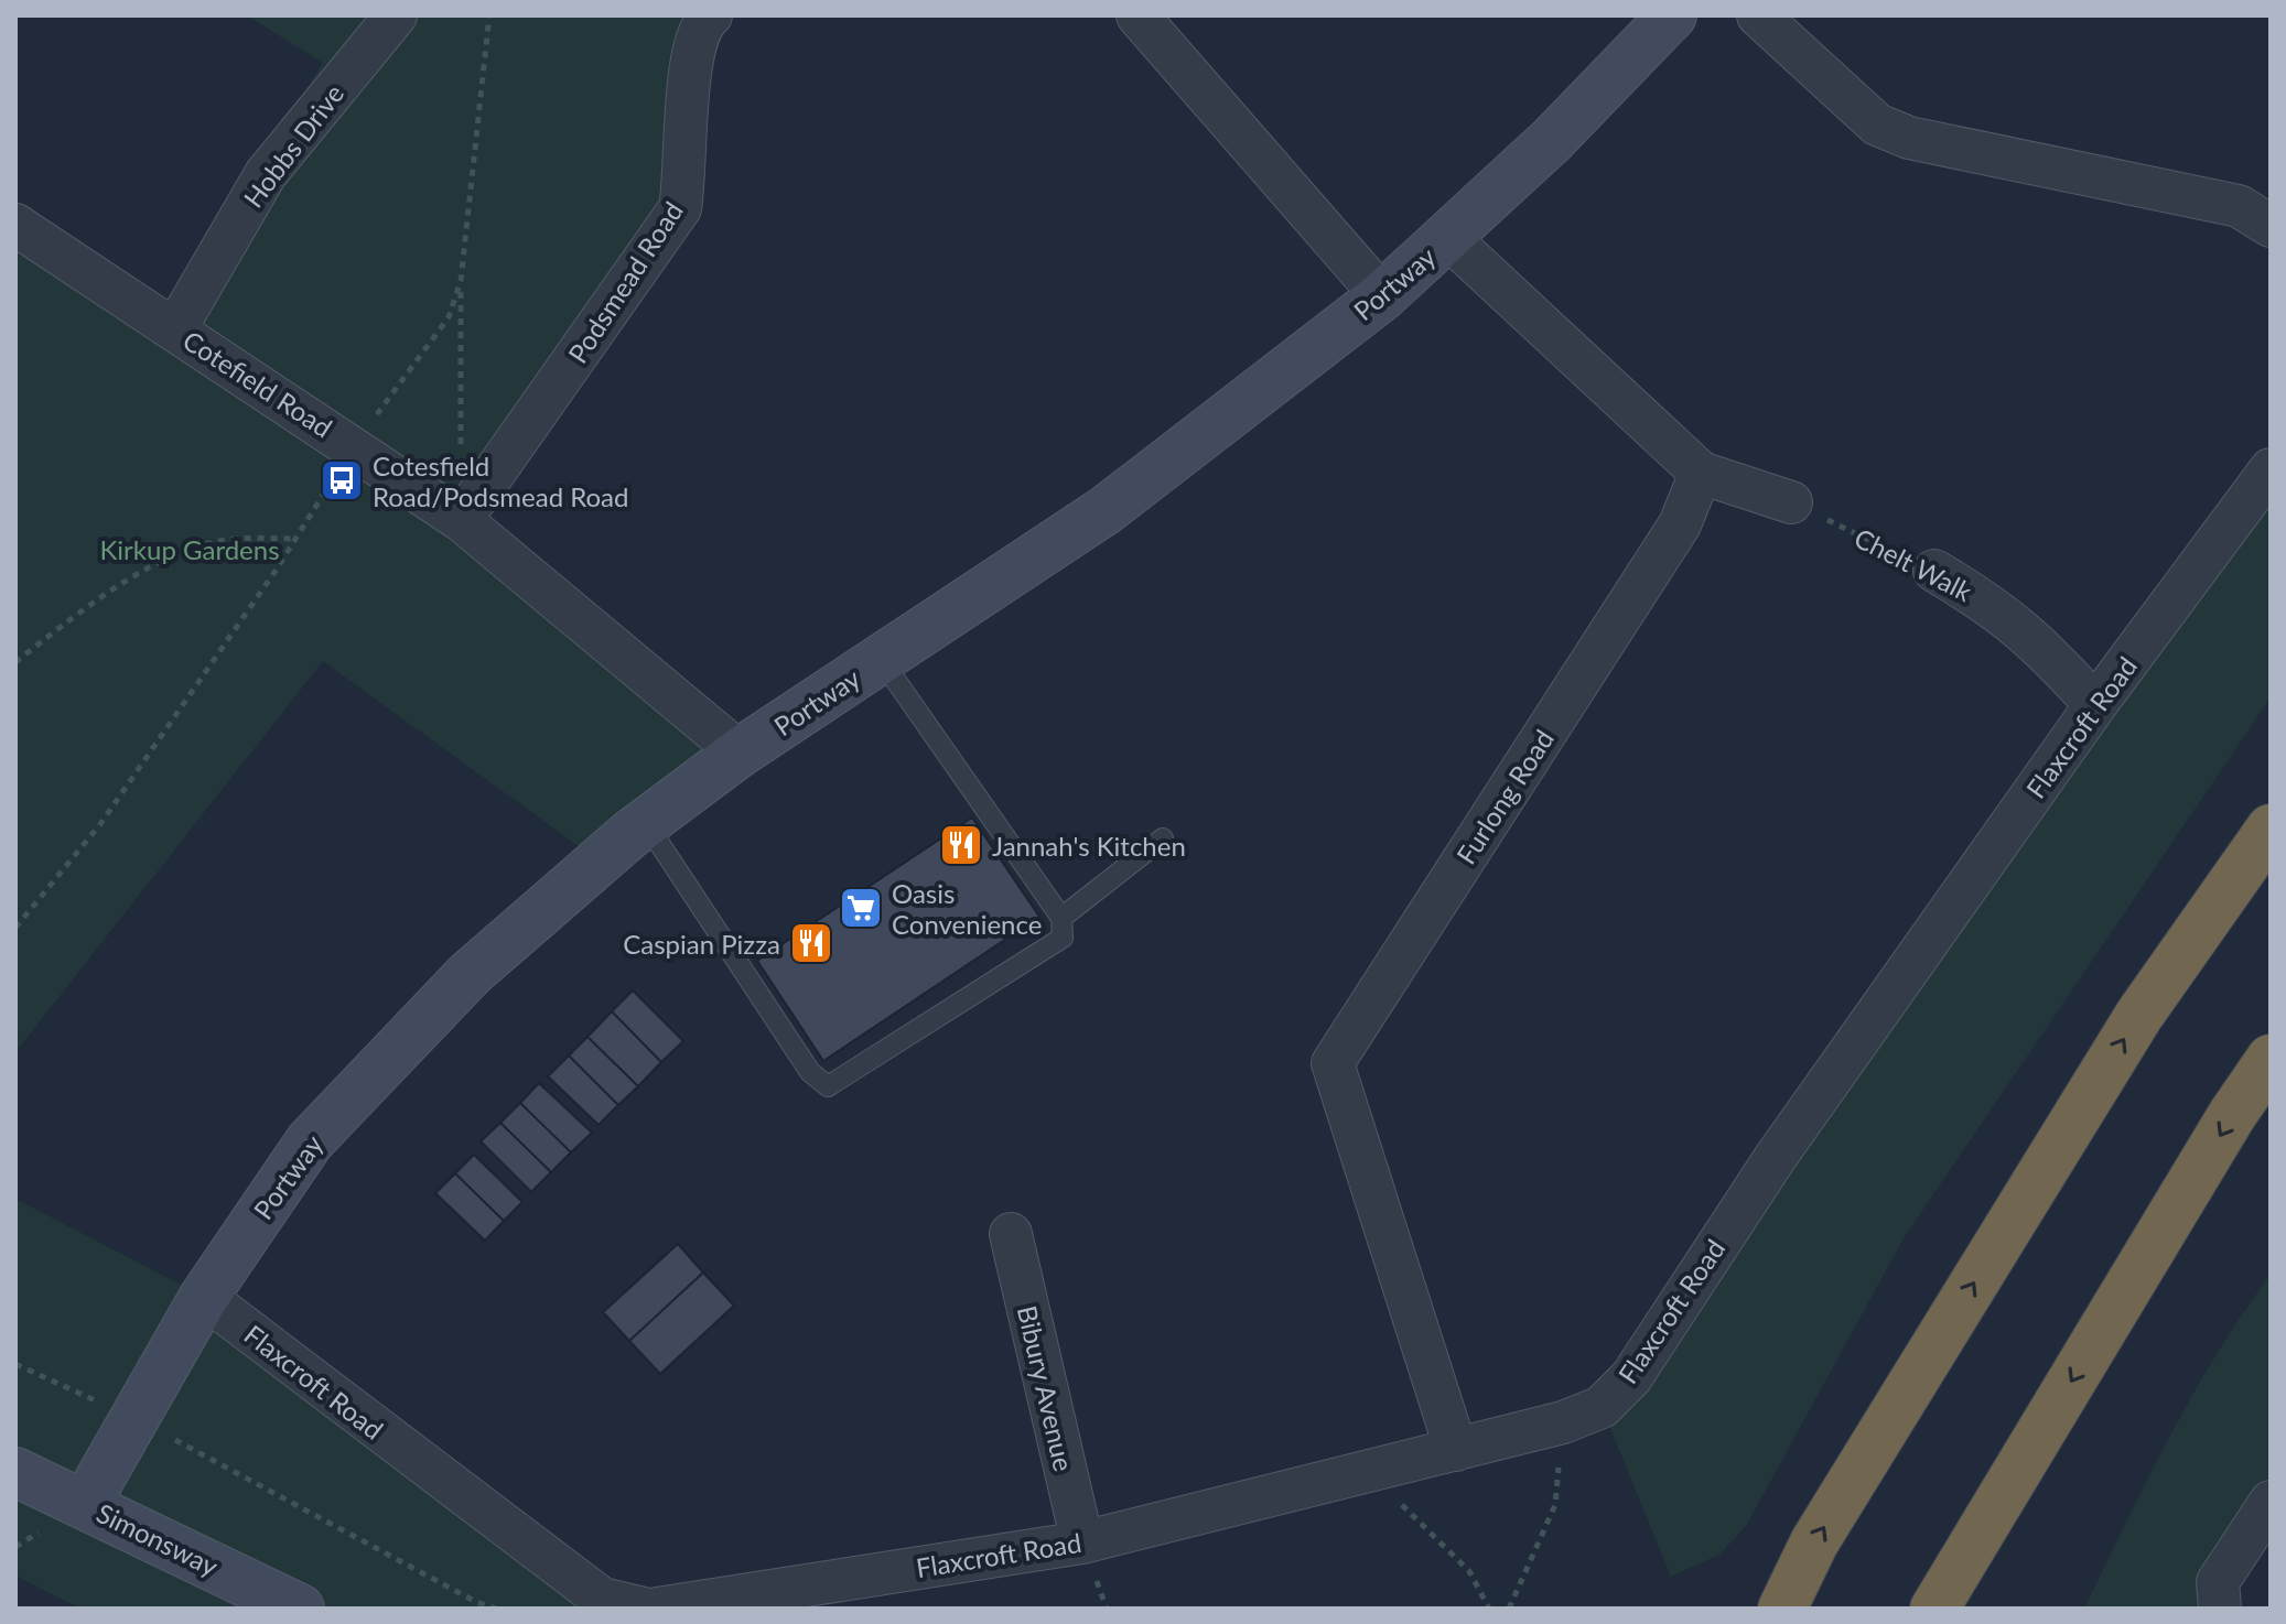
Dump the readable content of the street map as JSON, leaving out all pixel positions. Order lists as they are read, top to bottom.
{
  "streets": {
    "street": [
      "Hobbs Drive",
      "Podsmead Road",
      "Portway",
      "Cotefield Road",
      "Chelt Walk",
      "Flaxcroft Road",
      "Furlong Road",
      "Bibury Avenue",
      "Simonsway"
    ]
  },
  "crossings": [
    ["Hobbs Drive", "Cotefield Road"],
    ["Podsmead Road", "Cotefield Road"],
    ["Portway", "Cotefield Road"],
    ["Portway", "Flaxcroft Road"],
    ["Portway", "Simonsway"],
    ["Chelt Walk", "Flaxcroft Road"],
    ["Flaxcroft Road", "Furlong Road"],
    ["Flaxcroft Road", "Bibury Avenue"]
  ],
  "parks": ["Kirkup Gardens"],
  "places": {
    "bus stop": ["Cotesfield Road/Podsmead Road"],
    "restaurant": ["Jannah's Kitchen", "Caspian Pizza"],
    "supermarket": ["Oasis Convenience"]
  }
}
